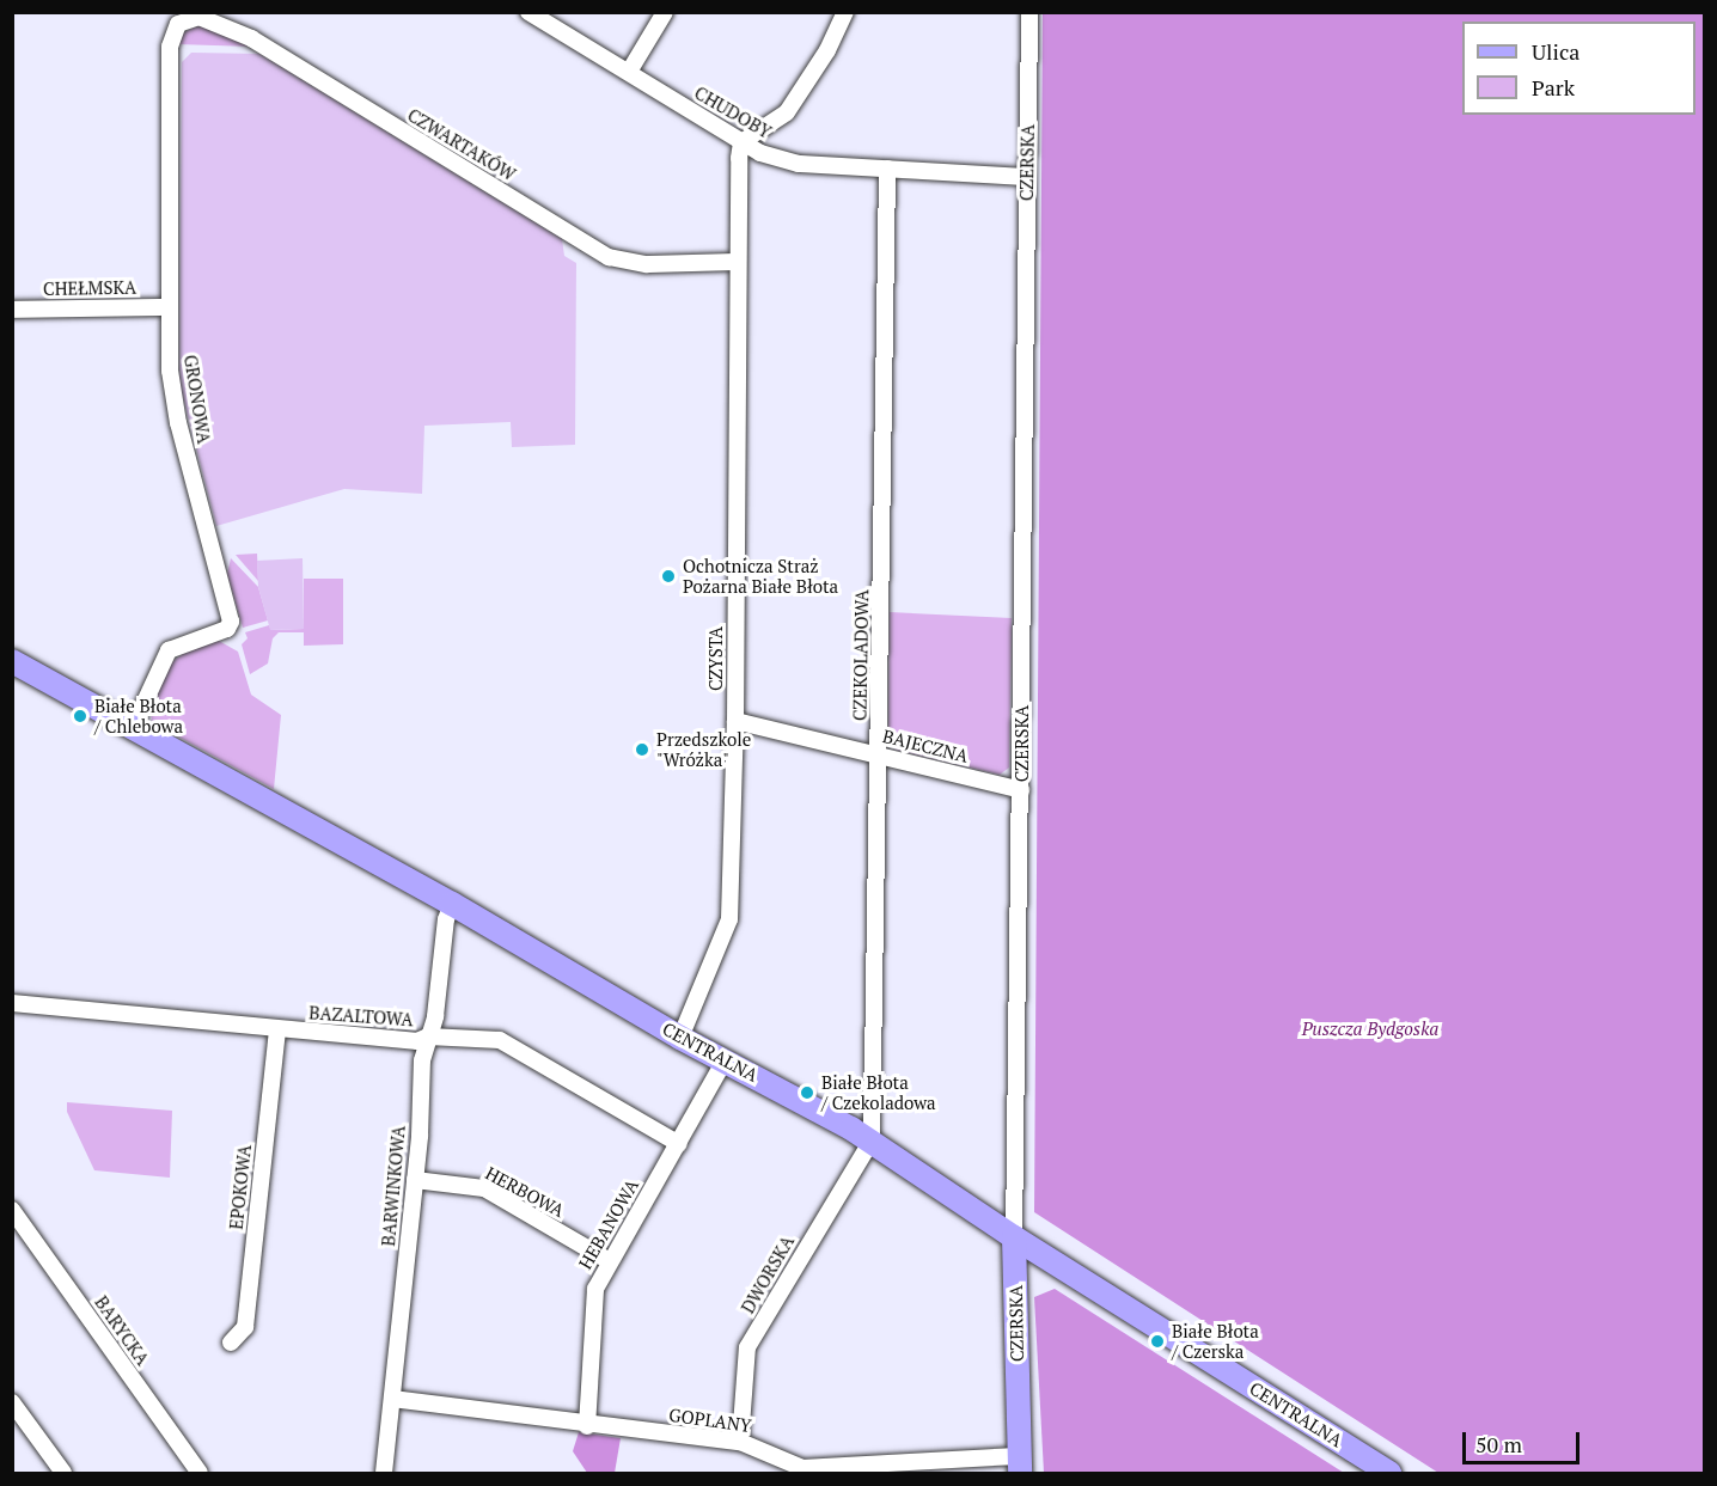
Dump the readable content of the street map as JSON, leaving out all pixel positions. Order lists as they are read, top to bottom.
{
  "streets": {
    "street": [
      "CHUDOBY",
      "CZWARTAKÓW",
      "CZERSKA",
      "CHEŁMSKA",
      "GRONOWA",
      "CZEKOLADOWA",
      "CZYSTA",
      "BAJECZNA",
      "BAZALTOWA",
      "CENTRALNA",
      "BARWINKOWA",
      "EPOKOWA",
      "HERBOWA",
      "HEBANOWA",
      "DWORSKA",
      "BARYCKA",
      "GOPLANY"
    ]
  },
  "crossings": [
    ["CHUDOBY", "CZERSKA"],
    ["CHUDOBY", "CZEKOLADOWA"],
    ["CHUDOBY", "CZYSTA"],
    ["CZWARTAKÓW", "GRONOWA"],
    ["CZWARTAKÓW", "CZYSTA"],
    ["CZERSKA", "BAJECZNA"],
    ["CZERSKA", "CENTRALNA"],
    ["CZERSKA", "GOPLANY"],
    ["CHEŁMSKA", "GRONOWA"],
    ["GRONOWA", "CENTRALNA"],
    ["CZEKOLADOWA", "BAJECZNA"],
    ["CZEKOLADOWA", "CENTRALNA"],
    ["CZEKOLADOWA", "DWORSKA"],
    ["CZYSTA", "BAJECZNA"],
    ["CZYSTA", "CENTRALNA"],
    ["BAZALTOWA", "BARWINKOWA"],
    ["BAZALTOWA", "EPOKOWA"],
    ["BAZALTOWA", "HEBANOWA"],
    ["CENTRALNA", "BARWINKOWA"],
    ["CENTRALNA", "HEBANOWA"],
    ["CENTRALNA", "DWORSKA"],
    ["BARWINKOWA", "HERBOWA"],
    ["BARWINKOWA", "GOPLANY"],
    ["HERBOWA", "HEBANOWA"],
    ["HEBANOWA", "GOPLANY"],
    ["DWORSKA", "GOPLANY"]
  ],
  "parks": ["Puszcza Bydgoska"],
  "places": [
    "Ochotnicza Straż Pożarna Białe Błota",
    "Białe Błota / Chlebowa",
    "Przedszkole \"Wróżka\"",
    "Białe Błota / Czekoladowa",
    "Białe Błota / Czerska"
  ],
  "legend": ["Ulica", "Park"],
  "scale_bar": "50 m"
}
